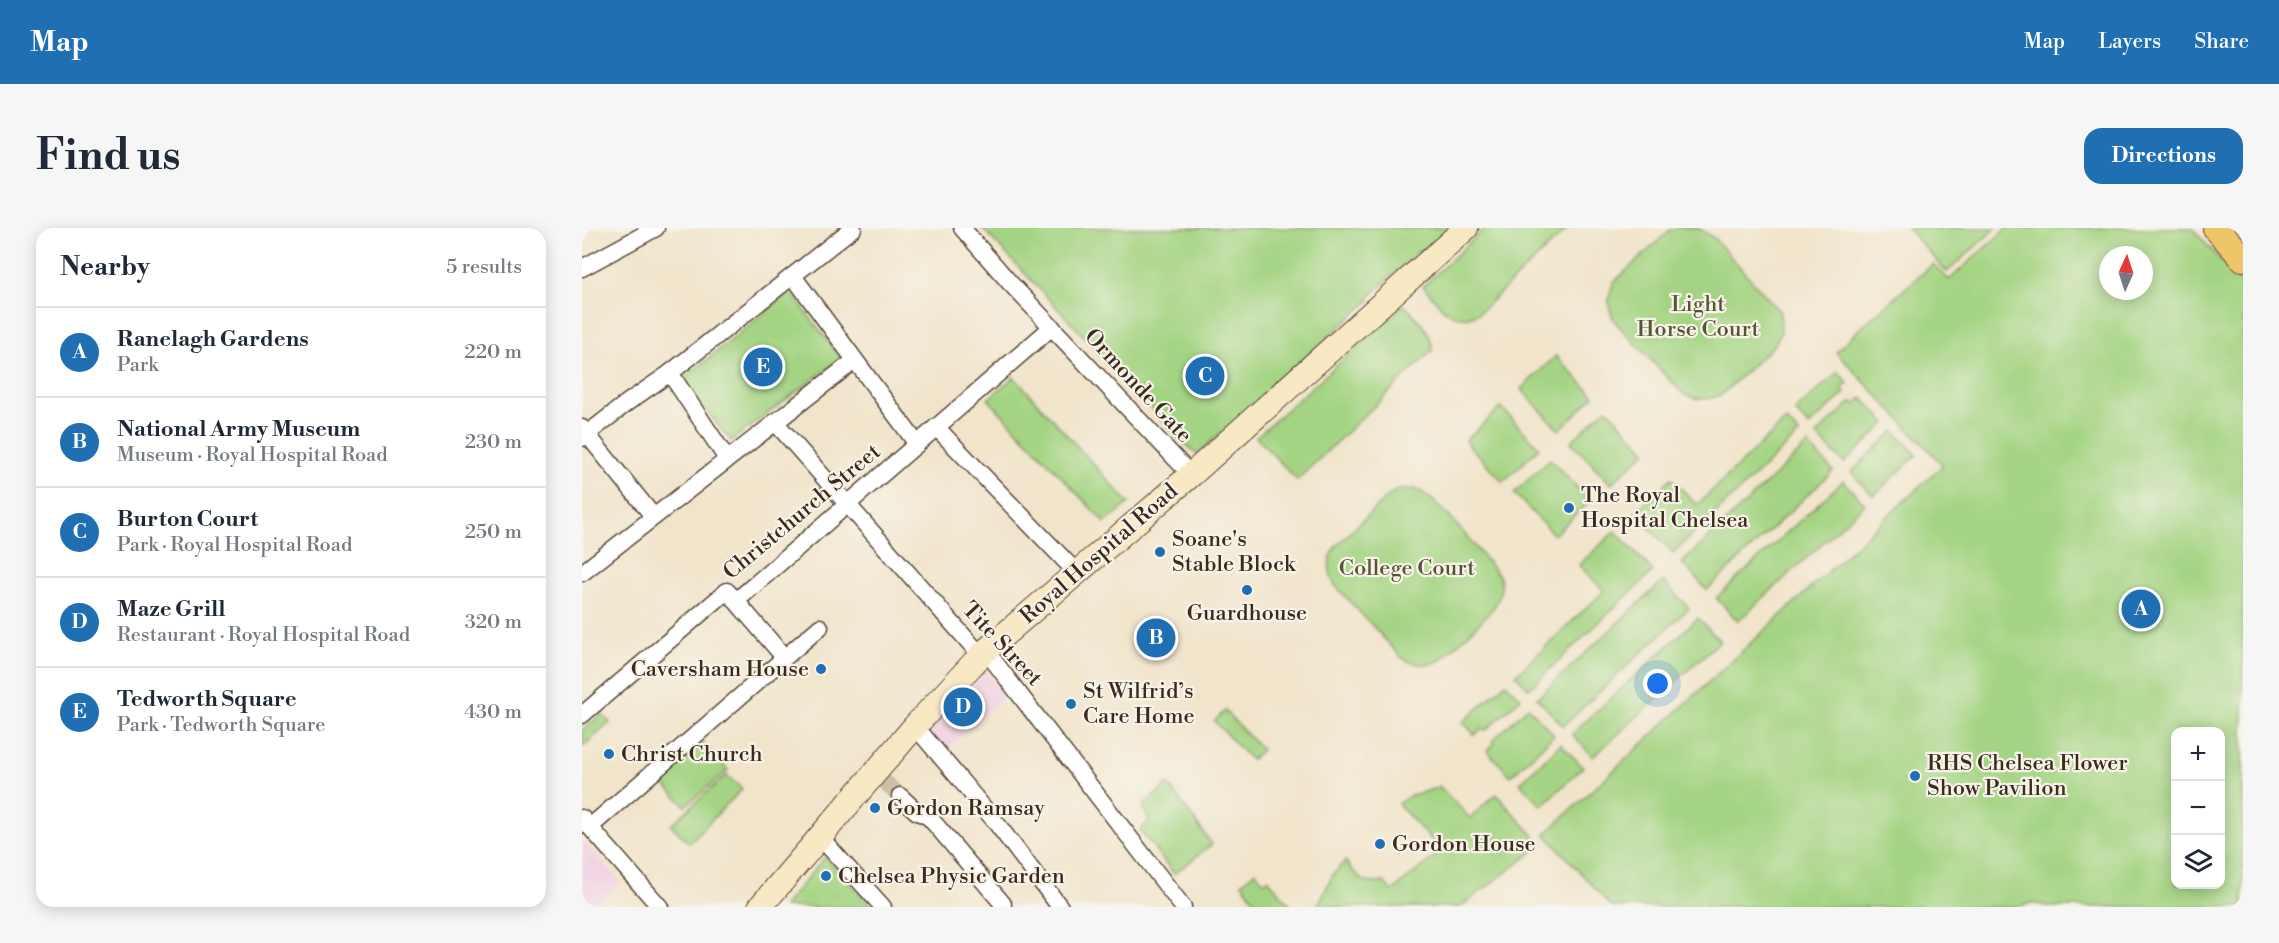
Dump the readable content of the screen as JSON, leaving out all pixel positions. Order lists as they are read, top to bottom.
{
  "streets": {
    "main road": ["Royal Hospital Road"],
    "street": ["Ormonde Gate", "Christchurch Street", "Tite Street"]
  },
  "crossings": [
    ["Ormonde Gate", "Christchurch Street"],
    ["Ormonde Gate", "Royal Hospital Road"],
    ["Christchurch Street", "Tite Street"],
    ["Royal Hospital Road", "Tite Street"]
  ],
  "parks": ["Light Horse Court", "College Court"],
  "places": [
    "The Royal Hospital Chelsea",
    "Soane's Stable Block",
    "Guardhouse",
    "Caversham House",
    "St Wilfrid’s Care Home",
    "Christ Church",
    "RHS Chelsea Flower Show Pavilion",
    "Gordon Ramsay",
    "Gordon House",
    "Chelsea Physic Garden"
  ],
  "north": "top",
  "page": {
    "header": "Map",
    "nav": ["Map", "Layers", "Share"],
    "buttons": "Directions",
    "title": "Find us",
    "heading": ["Nearby", "5 results"],
    "list": [
      {
        "mark": "A",
        "name": "Ranelagh Gardens",
        "note": "Park",
        "value": "220 m"
      },
      {
        "mark": "B",
        "name": "National Army Museum",
        "note": "Museum · Royal Hospital Road",
        "value": "230 m"
      },
      {
        "mark": "C",
        "name": "Burton Court",
        "note": "Park · Royal Hospital Road",
        "value": "250 m"
      },
      {
        "mark": "D",
        "name": "Maze Grill",
        "note": "Restaurant · Royal Hospital Road",
        "value": "320 m"
      },
      {
        "mark": "E",
        "name": "Tedworth Square",
        "note": "Park · Tedworth Square",
        "value": "430 m"
      }
    ],
    "pins": [
      "E",
      "C",
      "A",
      "B",
      "D"
    ],
    "map_buttons": ["+", "−"]
  }
}
